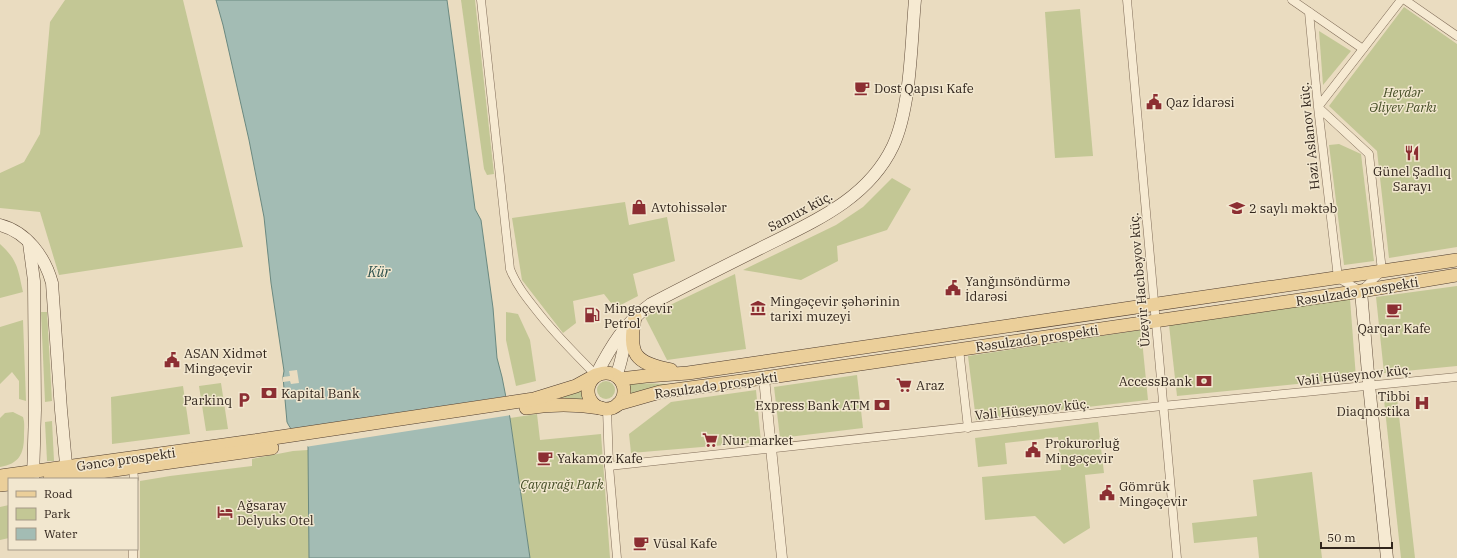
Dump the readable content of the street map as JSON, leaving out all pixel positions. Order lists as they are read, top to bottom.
{
  "streets": {
    "main road": ["Samux küç.", "Rəsulzadə prospekti", "Gəncə prospekti"],
    "street": ["Həzi Aslanov küç.", "Üzeyir Hacıbəyov küç.", "Vəli Hüseynov küç."]
  },
  "crossings": [
    ["Həzi Aslanov küç.", "Rəsulzadə prospekti"],
    ["Samux küç.", "Rəsulzadə prospekti"],
    ["Üzeyir Hacıbəyov küç.", "Rəsulzadə prospekti"],
    ["Üzeyir Hacıbəyov küç.", "Vəli Hüseynov küç."]
  ],
  "water": ["Kür"],
  "parks": ["Heydər Əliyev Parkı", "Çayqırağı Park"],
  "places": {
    "cafe": [
      "Dost Qapısı Kafe",
      "Qarqar Kafe",
      "Yakamoz Kafe",
      "Vüsal Kafe"
    ],
    "public building": [
      "Qaz İdarəsi",
      "Yanğınsöndürmə İdarəsi",
      "ASAN Xidmət Mingəçevir",
      "Prokurorluğ Mingəçevir",
      "Gömrük Mingəçevir"
    ],
    "restaurant": ["Günel Şadlıq Sarayı"],
    "shop": ["Avtohissələr"],
    "school or university": ["2 saylı məktəb"],
    "museum": ["Mingəçevir şəhərinin tarixi muzeyi"],
    "fuel station": ["Mingəçevir Petrol"],
    "bank": ["AccessBank", "Kapital Bank", "Express Bank ATM"],
    "supermarket": ["Araz", "Nur market"],
    "parking": ["Parkinq"],
    "hospital": ["Tibbi Diaqnostika"],
    "hotel": ["Ağsaray Delyuks Otel"]
  },
  "legend": ["Road", "Park", "Water"],
  "scale_bar": "50 m"
}
